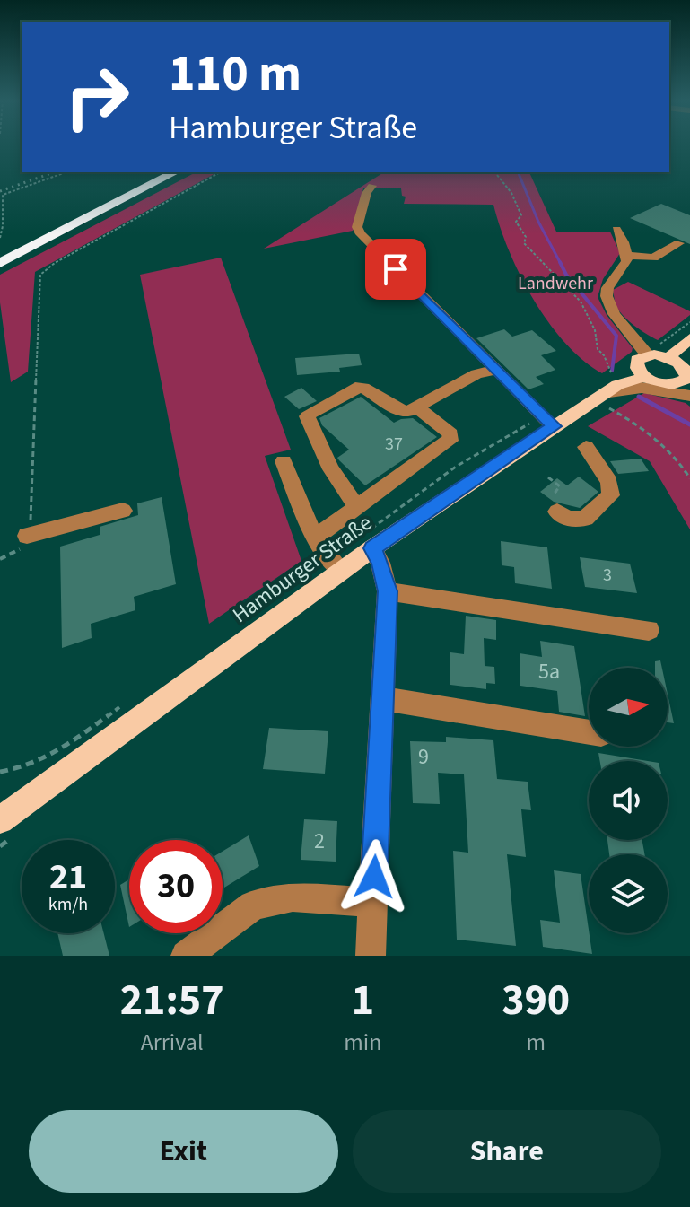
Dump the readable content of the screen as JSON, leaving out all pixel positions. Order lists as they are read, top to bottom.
{
  "streets": {
    "main road": ["Hamburger Straße"]
  },
  "parks": ["Landwehr"],
  "house_numbers": [
    "37",
    "3",
    "5a",
    "9",
    "2"
  ],
  "north": "right",
  "page": {
    "turn": ["110 m", "Hamburger Straße"],
    "speed": "21 km/h",
    "limit": "30",
    "eta": [
      "21:57",
      "Arrival",
      "1",
      "min",
      "390",
      "m"
    ],
    "buttons": ["Exit", "Share"]
  }
}
